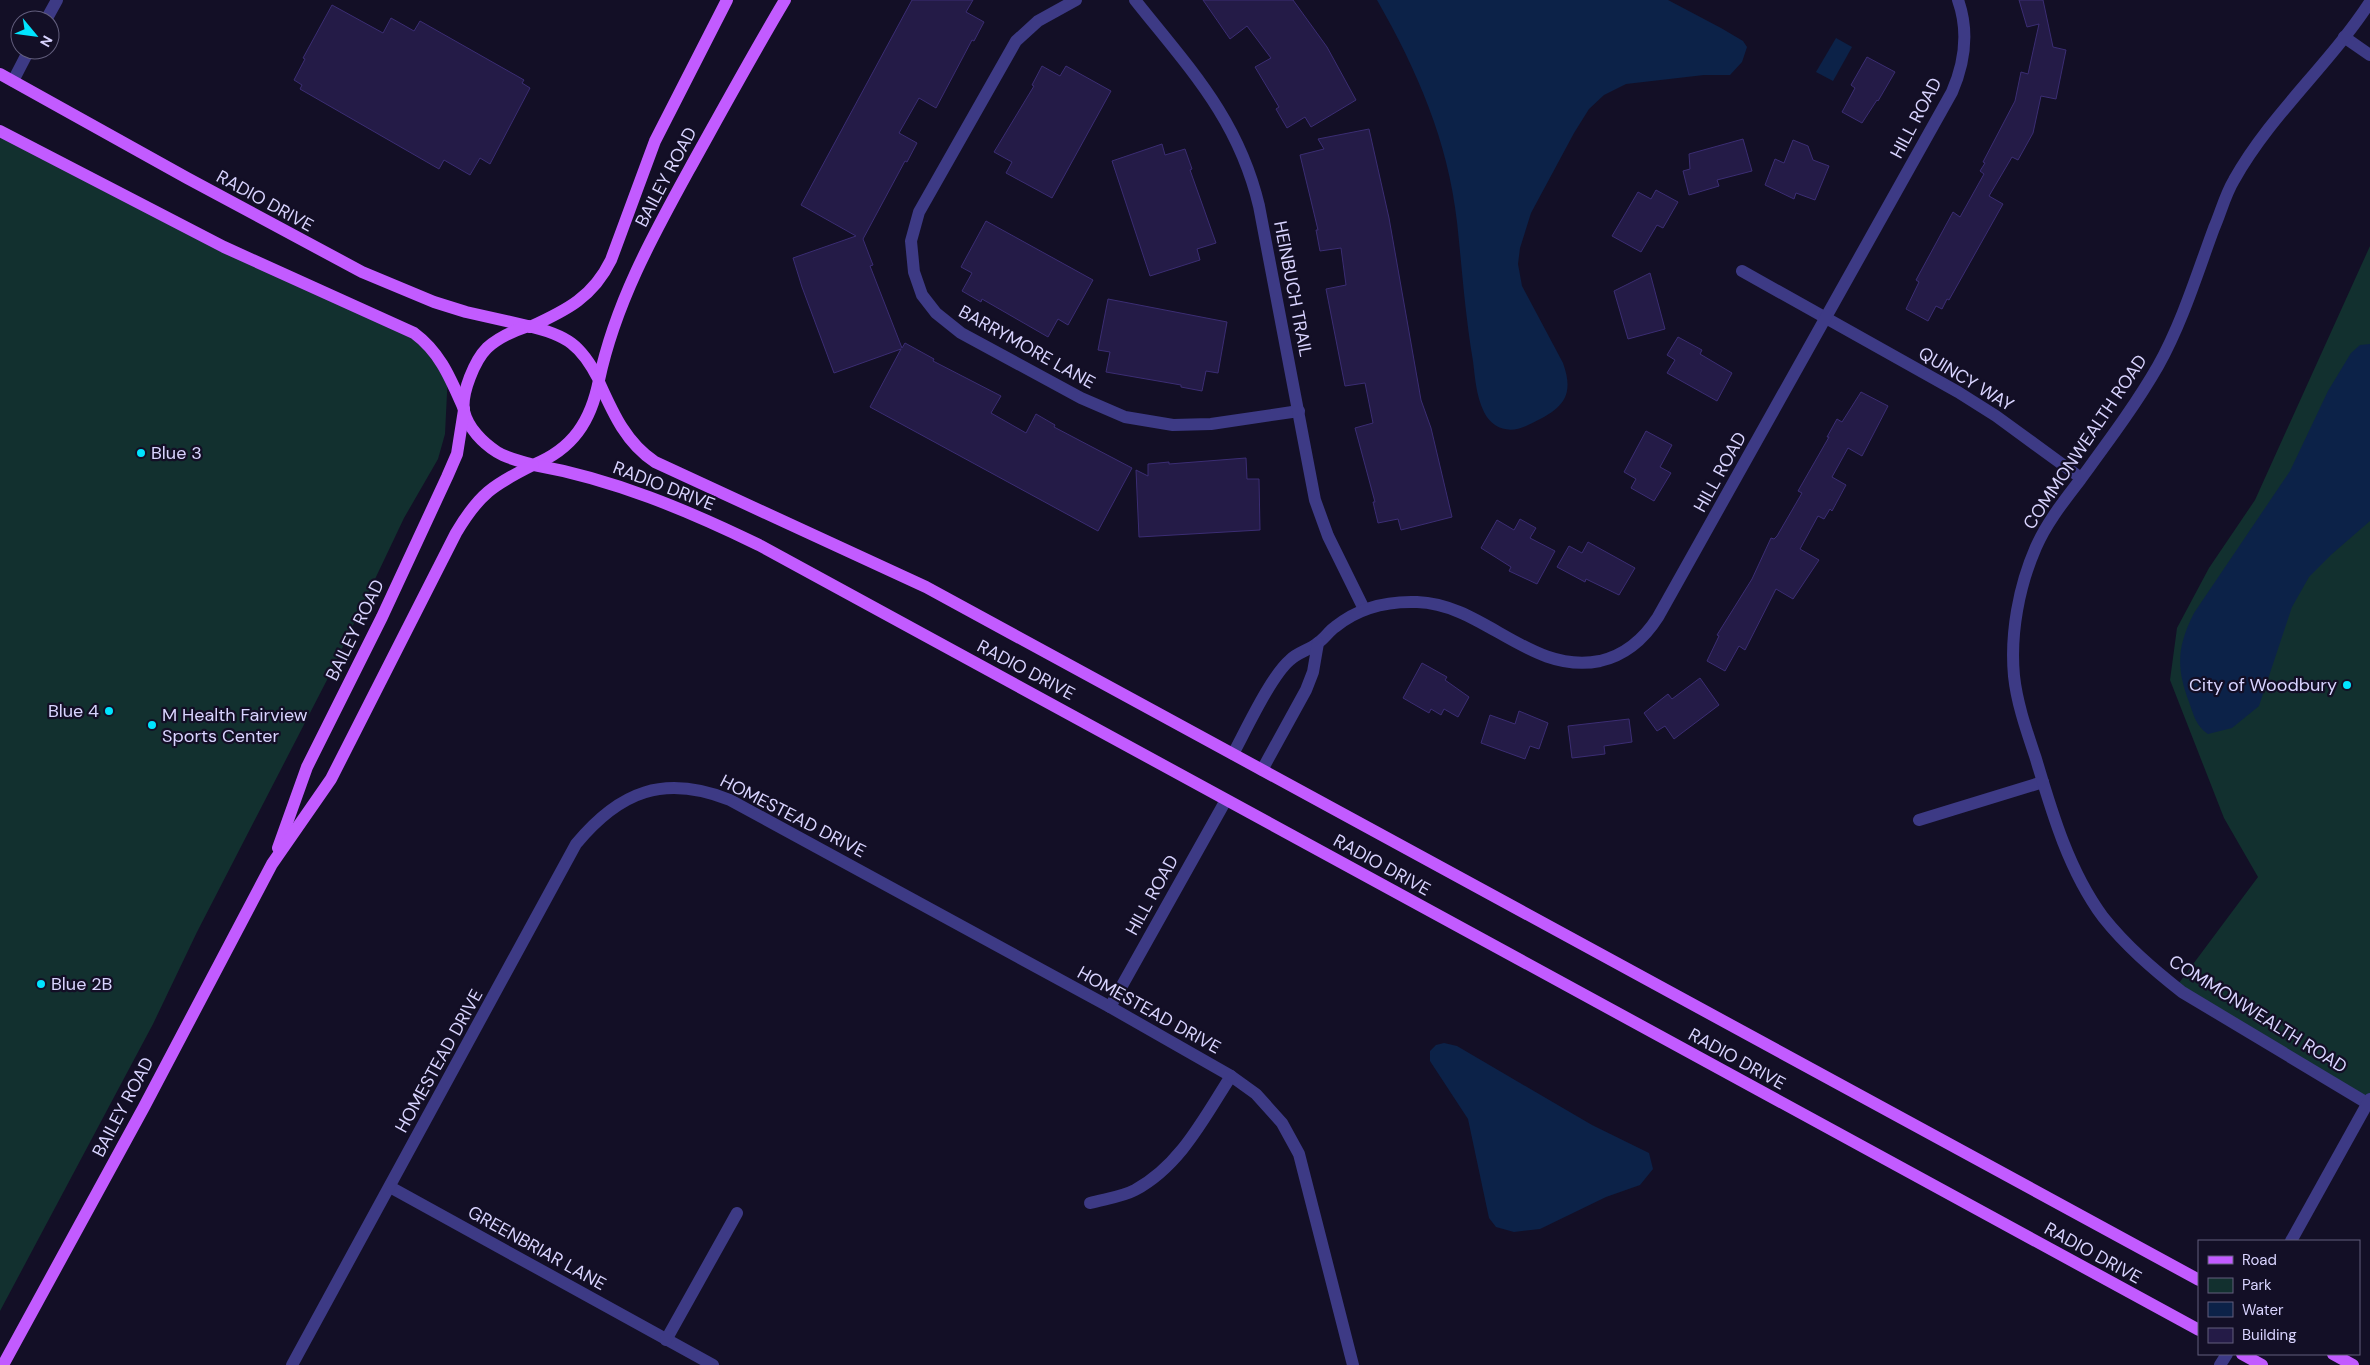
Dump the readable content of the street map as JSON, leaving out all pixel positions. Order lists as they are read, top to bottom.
{
  "streets": {
    "main road": ["BAILEY ROAD", "RADIO DRIVE"],
    "street": [
      "HILL ROAD",
      "HEINBUCH TRAIL",
      "BARRYMORE LANE",
      "QUINCY WAY",
      "COMMONWEALTH ROAD",
      "HOMESTEAD DRIVE",
      "GREENBRIAR LANE"
    ]
  },
  "crossings": [
    ["HILL ROAD", "RADIO DRIVE"],
    ["HILL ROAD", "HEINBUCH TRAIL"],
    ["HILL ROAD", "QUINCY WAY"],
    ["HILL ROAD", "HOMESTEAD DRIVE"],
    ["BAILEY ROAD", "RADIO DRIVE"],
    ["HEINBUCH TRAIL", "BARRYMORE LANE"],
    ["QUINCY WAY", "COMMONWEALTH ROAD"],
    ["HOMESTEAD DRIVE", "GREENBRIAR LANE"]
  ],
  "places": [
    "Blue 3",
    "City of Woodbury",
    "Blue 4",
    "M Health Fairview Sports Center",
    "Blue 2B"
  ],
  "legend": [
    "Road",
    "Park",
    "Water",
    "Building"
  ],
  "north": "bottom right"
}
